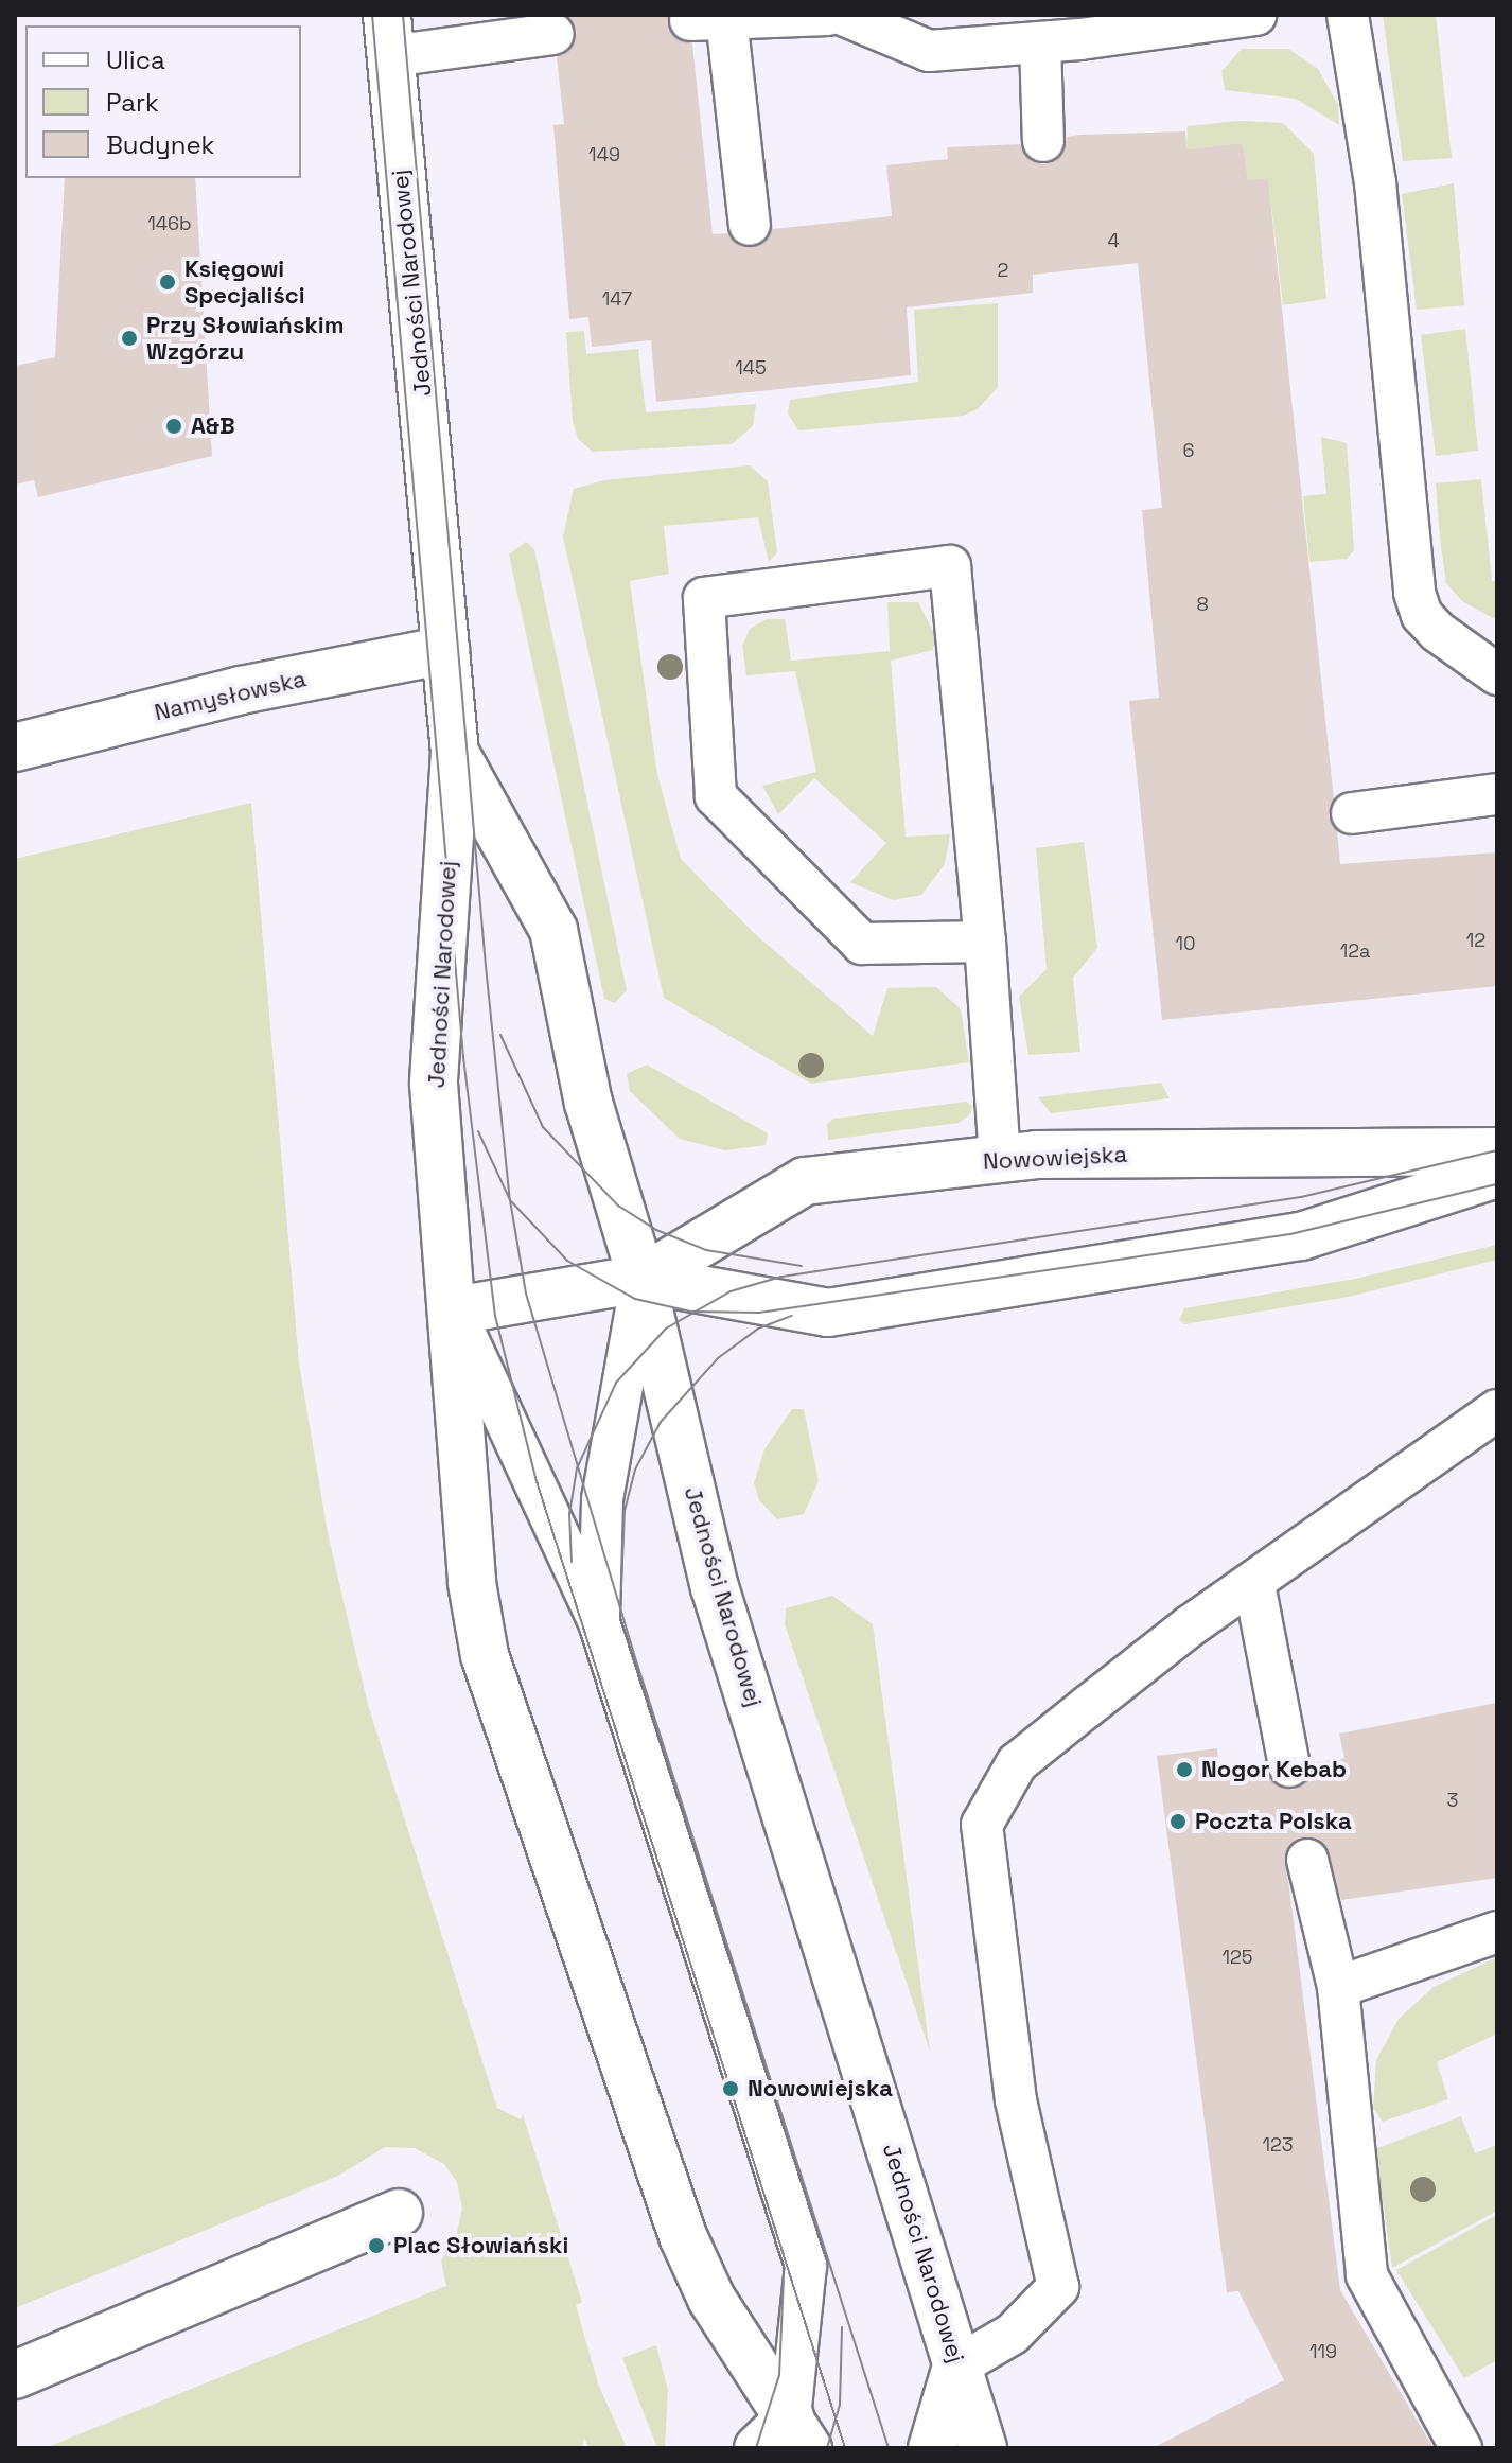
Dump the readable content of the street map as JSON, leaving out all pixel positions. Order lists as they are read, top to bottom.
{
  "streets": {
    "street": ["Jedności Narodowej", "Namysłowska", "Nowowiejska"]
  },
  "crossings": [
    ["Jedności Narodowej", "Namysłowska"],
    ["Jedności Narodowej", "Nowowiejska"]
  ],
  "places": [
    "Księgowi Specjaliści",
    "Przy Słowiańskim Wzgórzu",
    "A&B",
    "Nogor Kebab",
    "Poczta Polska",
    "Nowowiejska",
    "Plac Słowiański"
  ],
  "house_numbers": [
    "149",
    "146b",
    "4",
    "2",
    "147",
    "145",
    "6",
    "8",
    "12",
    "10",
    "12a",
    "3",
    "125",
    "123",
    "119"
  ],
  "legend": ["Ulica", "Park", "Budynek"]
}
